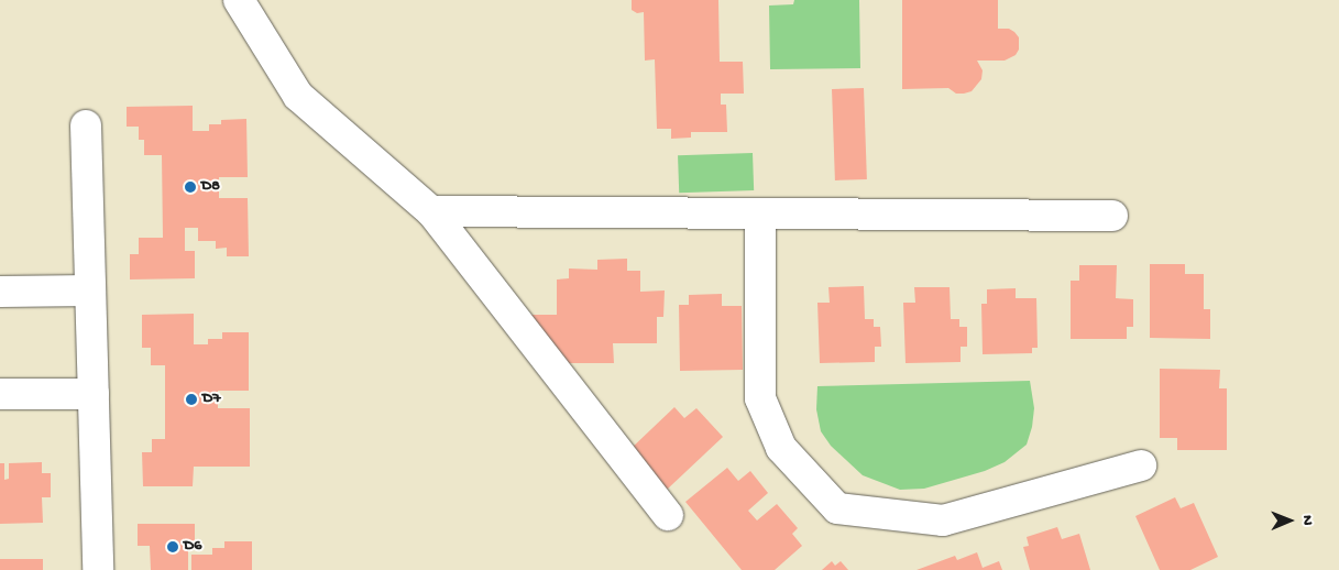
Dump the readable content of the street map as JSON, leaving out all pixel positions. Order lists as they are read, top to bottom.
{
  "places": ["D8", "D7", "D6"],
  "north": "right"
}
